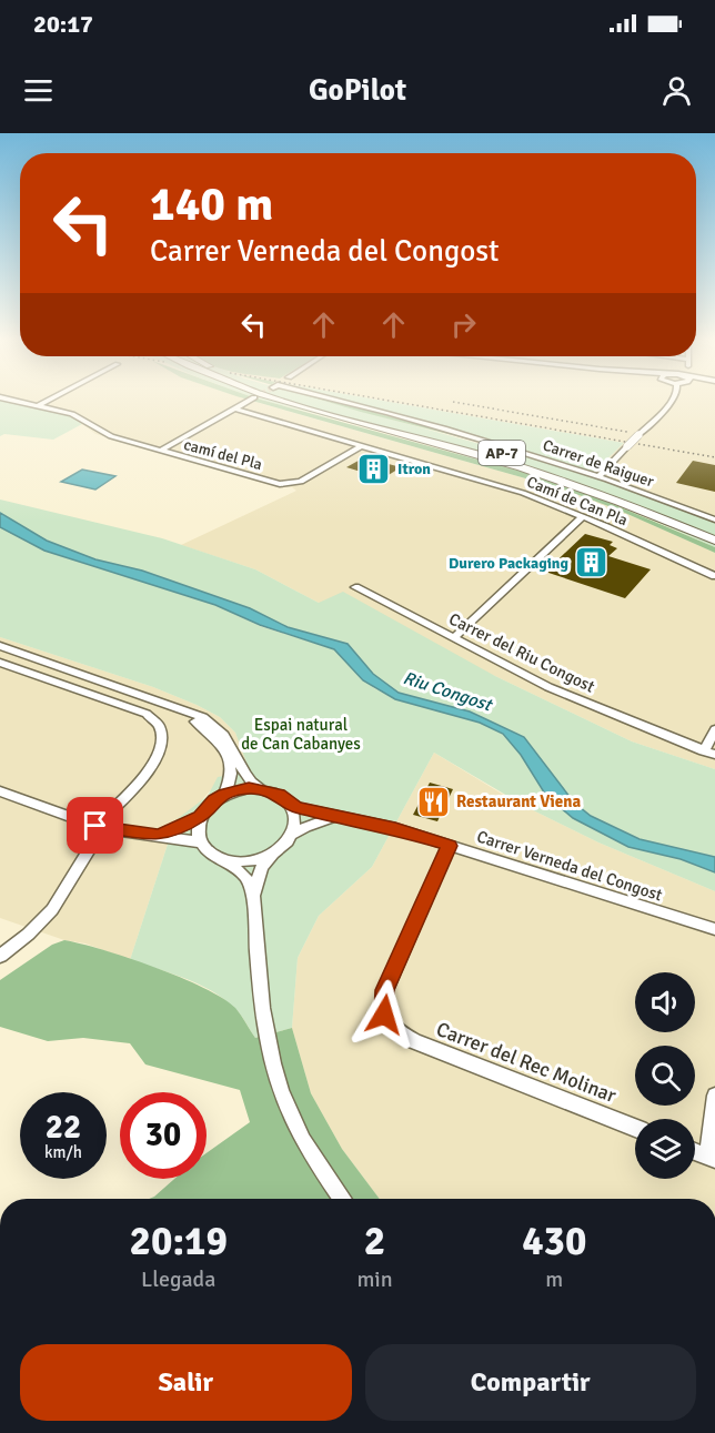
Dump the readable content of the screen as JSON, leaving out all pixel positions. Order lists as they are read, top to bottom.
{
  "streets": {
    "highway": ["AP-7"],
    "street": [
      "camí del Pla",
      "Carrer de Raiguer",
      "Camí de Can Pla",
      "Carrer del Riu Congost",
      "Carrer Verneda del Congost",
      "Carrer del Rec Molinar"
    ]
  },
  "crossings": [
    ["camí del Pla", "Camí de Can Pla"],
    ["Carrer Verneda del Congost", "Carrer del Rec Molinar"]
  ],
  "water": ["Riu Congost"],
  "parks": ["Espai natural de Can Cabanyes"],
  "places": {
    "building": ["Itron", "Durero Packaging"],
    "restaurant": ["Restaurant Viena"]
  },
  "page": {
    "status": "20:17",
    "header": "GoPilot",
    "turn": ["140 m", "Carrer Verneda del Congost"],
    "speed": "22 km/h",
    "limit": "30",
    "eta": [
      "20:19",
      "Llegada",
      "2",
      "min",
      "430",
      "m"
    ],
    "buttons": ["Salir", "Compartir"]
  }
}
